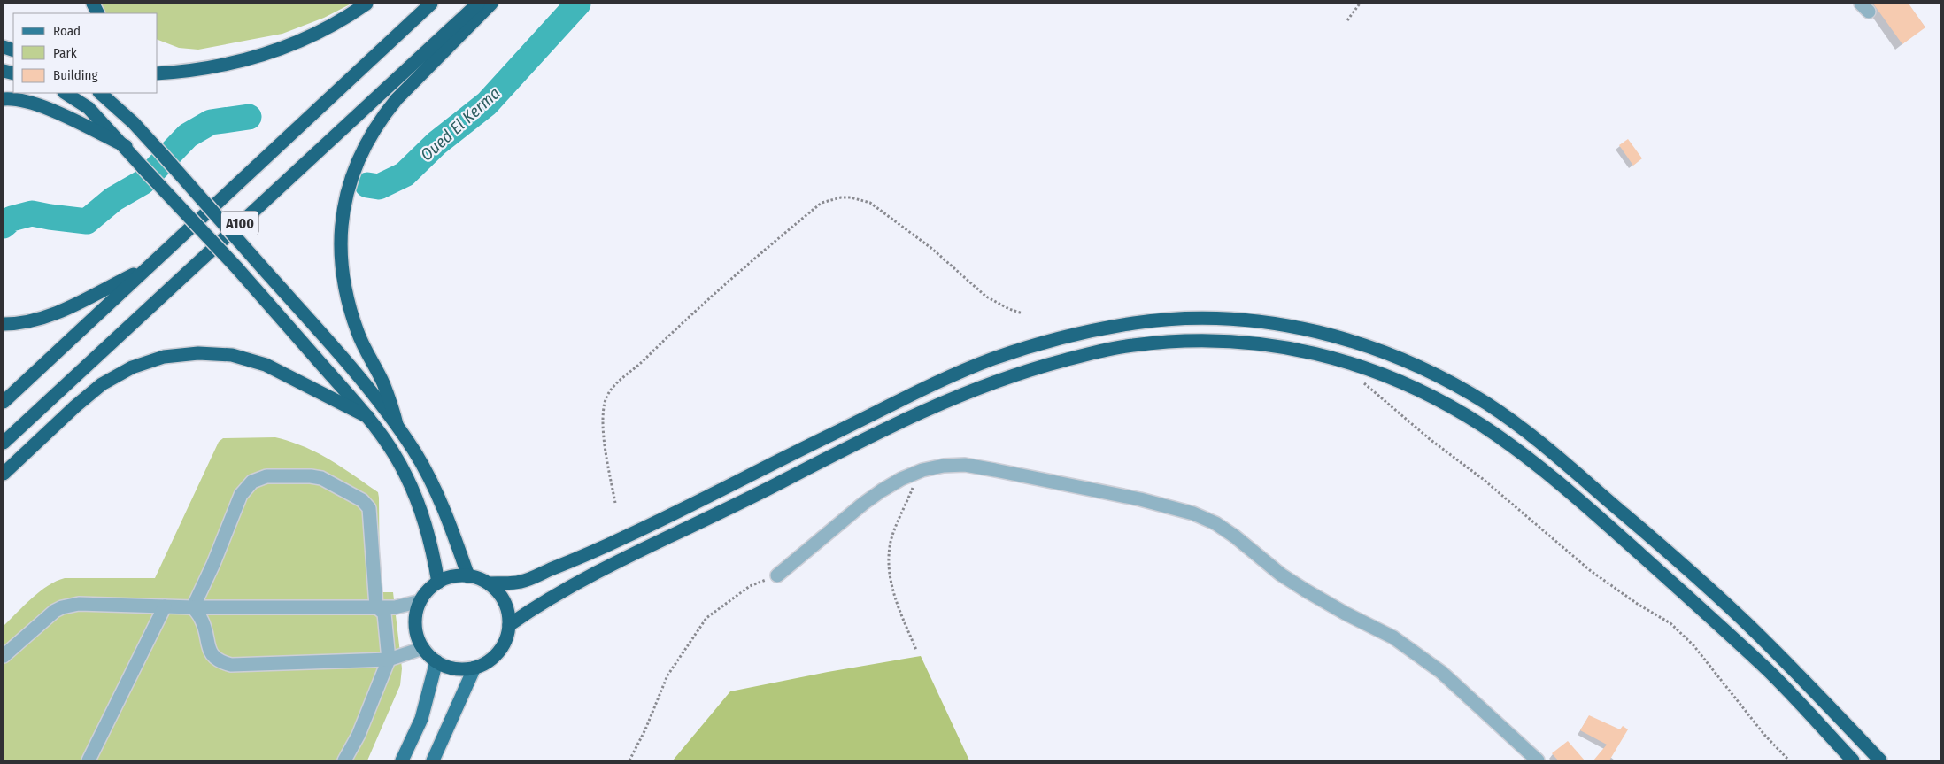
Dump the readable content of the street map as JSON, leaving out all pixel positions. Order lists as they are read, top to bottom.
{
  "streets": {
    "highway": ["A100"]
  },
  "water": ["Oued El Kerma"],
  "legend": ["Road", "Park", "Building"]
}
